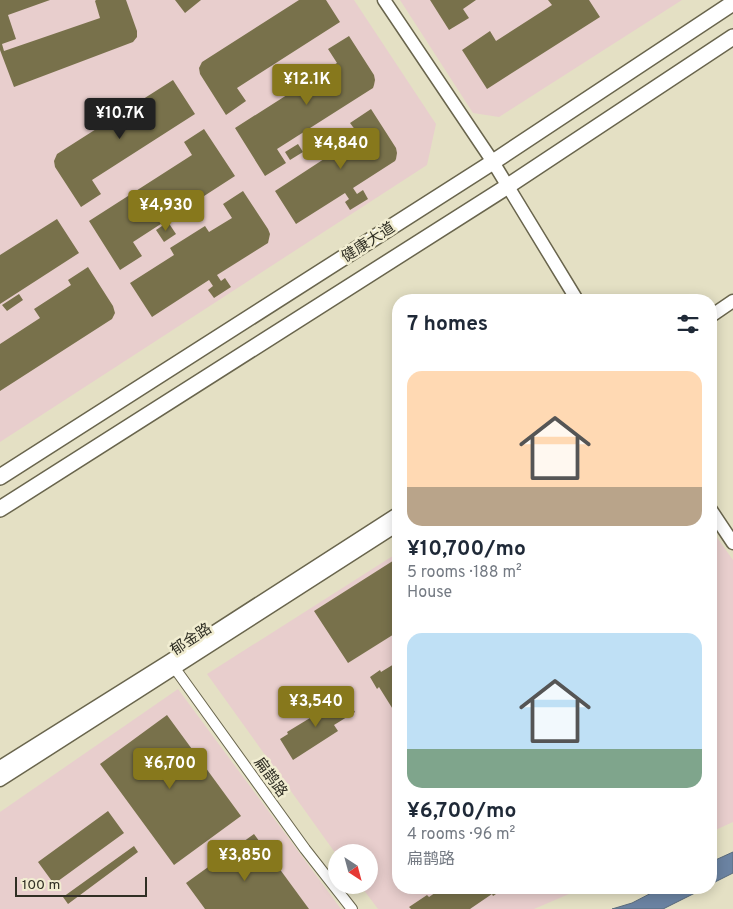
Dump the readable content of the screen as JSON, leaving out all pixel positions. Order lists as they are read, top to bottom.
{
  "streets": {
    "main road": ["健康大道"],
    "street": ["郁金路", "扁鹊路"]
  },
  "crossings": [
    ["郁金路", "扁鹊路"]
  ],
  "scale_bar": "100 m",
  "north": "bottom right",
  "page": {
    "price": [
      "¥12.1K",
      "¥10.7K",
      "¥4,840",
      "¥4,930",
      "¥3,540",
      "¥6,700",
      "¥3,850"
    ],
    "heading": "7 homes",
    "list": [
      {
        "name": "¥10,700/mo",
        "note": "5 rooms · 188 m² · House"
      },
      {
        "name": "¥6,700/mo",
        "note": "4 rooms · 96 m² · 扁鹊路"
      }
    ],
    "scale": "100 m"
  }
}
